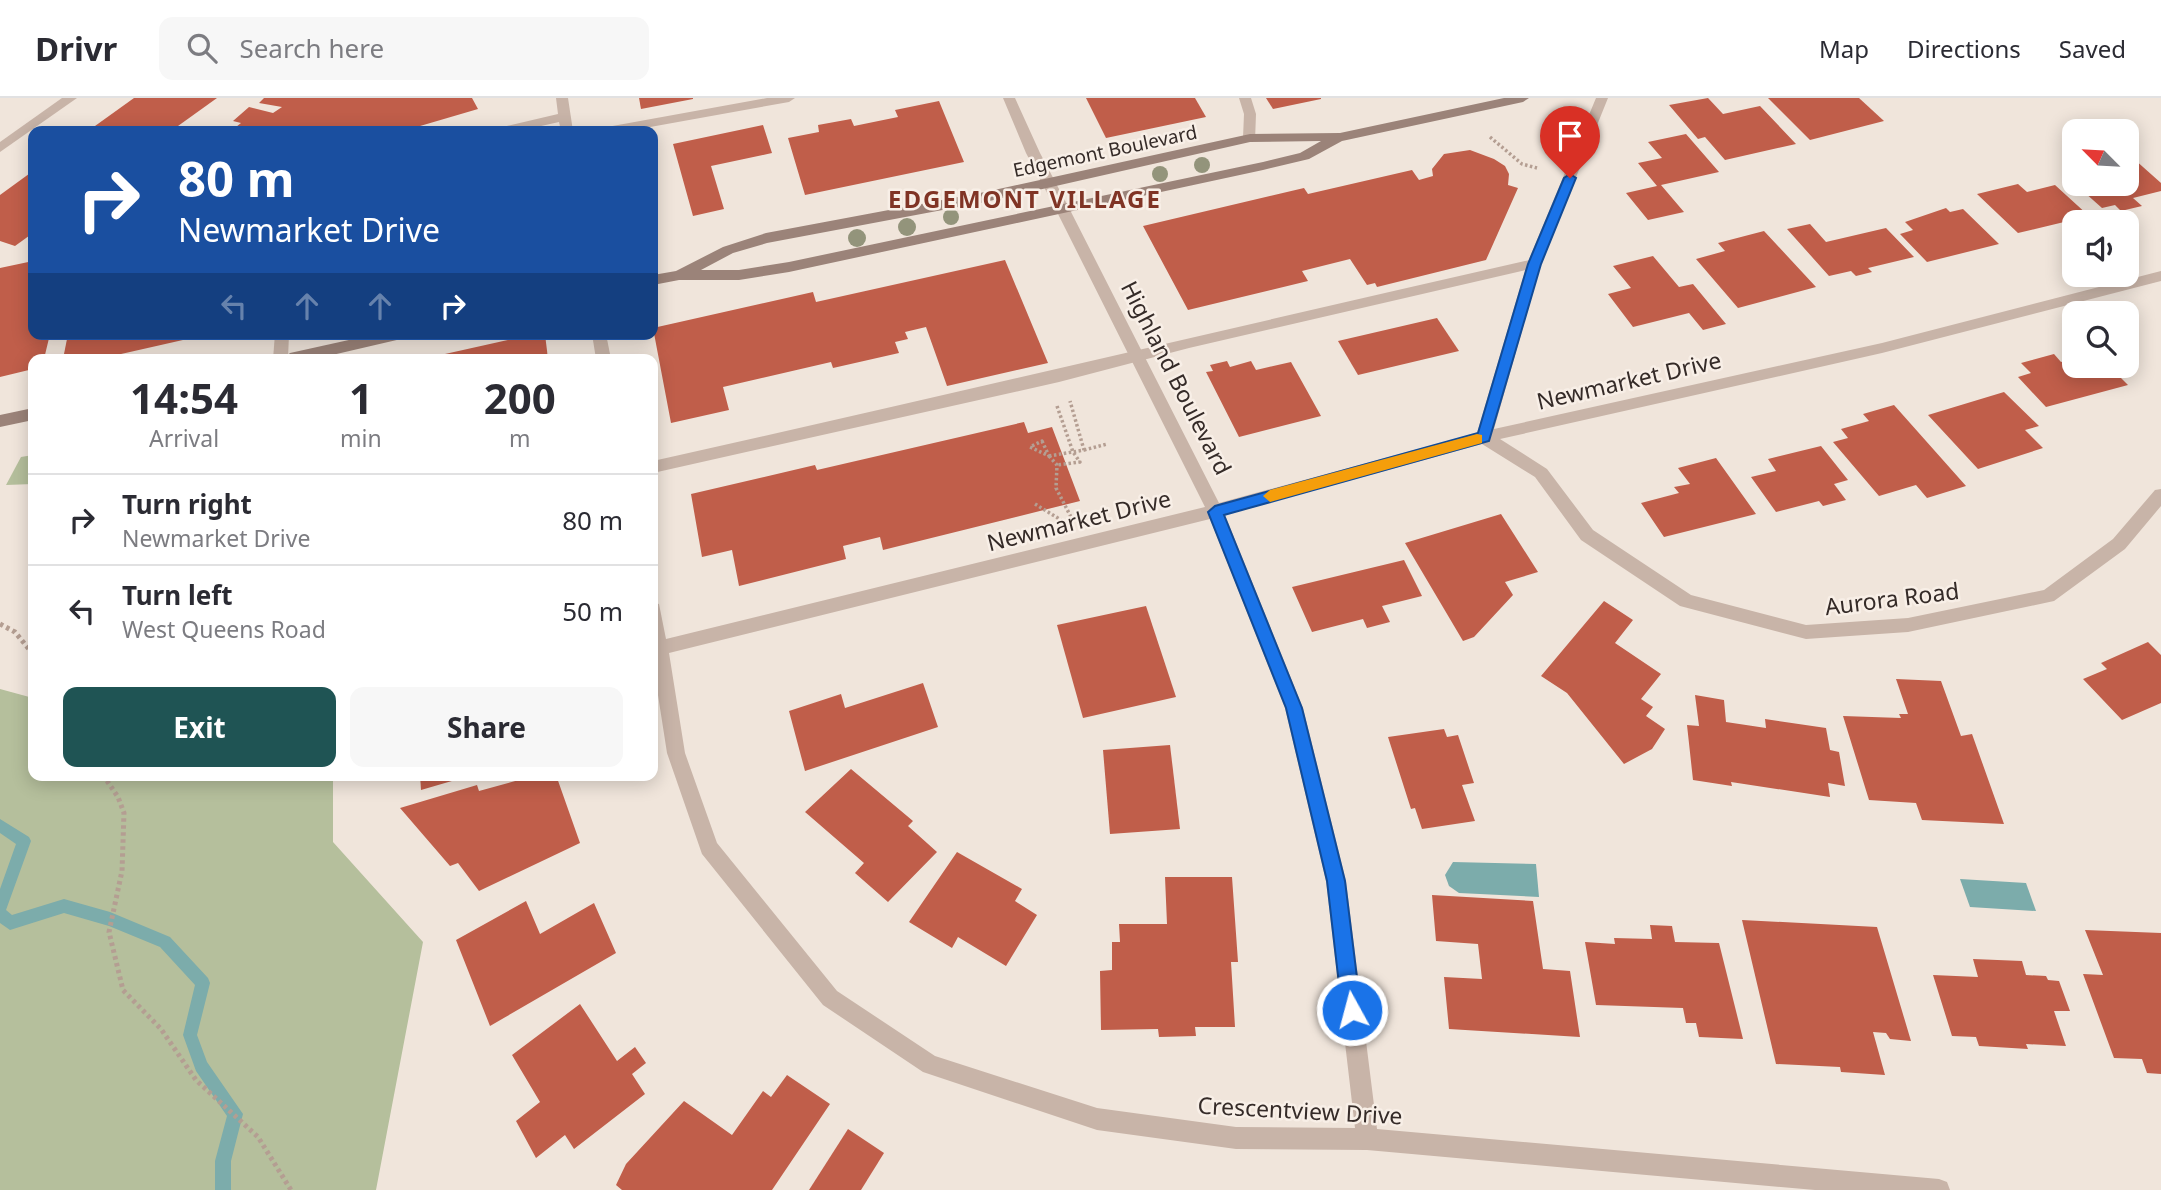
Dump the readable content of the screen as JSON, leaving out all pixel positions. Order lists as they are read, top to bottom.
{
  "streets": {
    "main road": ["Edgemont Boulevard"],
    "street": [
      "Highland Boulevard",
      "Newmarket Drive",
      "Aurora Road",
      "Crescentview Drive"
    ]
  },
  "crossings": [
    ["Edgemont Boulevard", "Highland Boulevard"],
    ["Highland Boulevard", "Newmarket Drive"],
    ["Highland Boulevard", "Crescentview Drive"],
    ["Newmarket Drive", "Aurora Road"],
    ["Newmarket Drive", "Crescentview Drive"]
  ],
  "districts": ["EDGEMONT VILLAGE"],
  "north": "top left",
  "page": {
    "header": "Drivr",
    "search": "Search here",
    "nav": ["Map", "Directions", "Saved"],
    "turn": ["80 m", "Newmarket Drive"],
    "eta": [
      "14:54",
      "Arrival",
      "1",
      "min",
      "200",
      "m"
    ],
    "list": [
      {
        "name": "Turn right",
        "note": "Newmarket Drive",
        "value": "80 m"
      },
      {
        "name": "Turn left",
        "note": "West Queens Road",
        "value": "50 m"
      }
    ],
    "buttons": ["Exit", "Share"]
  }
}
